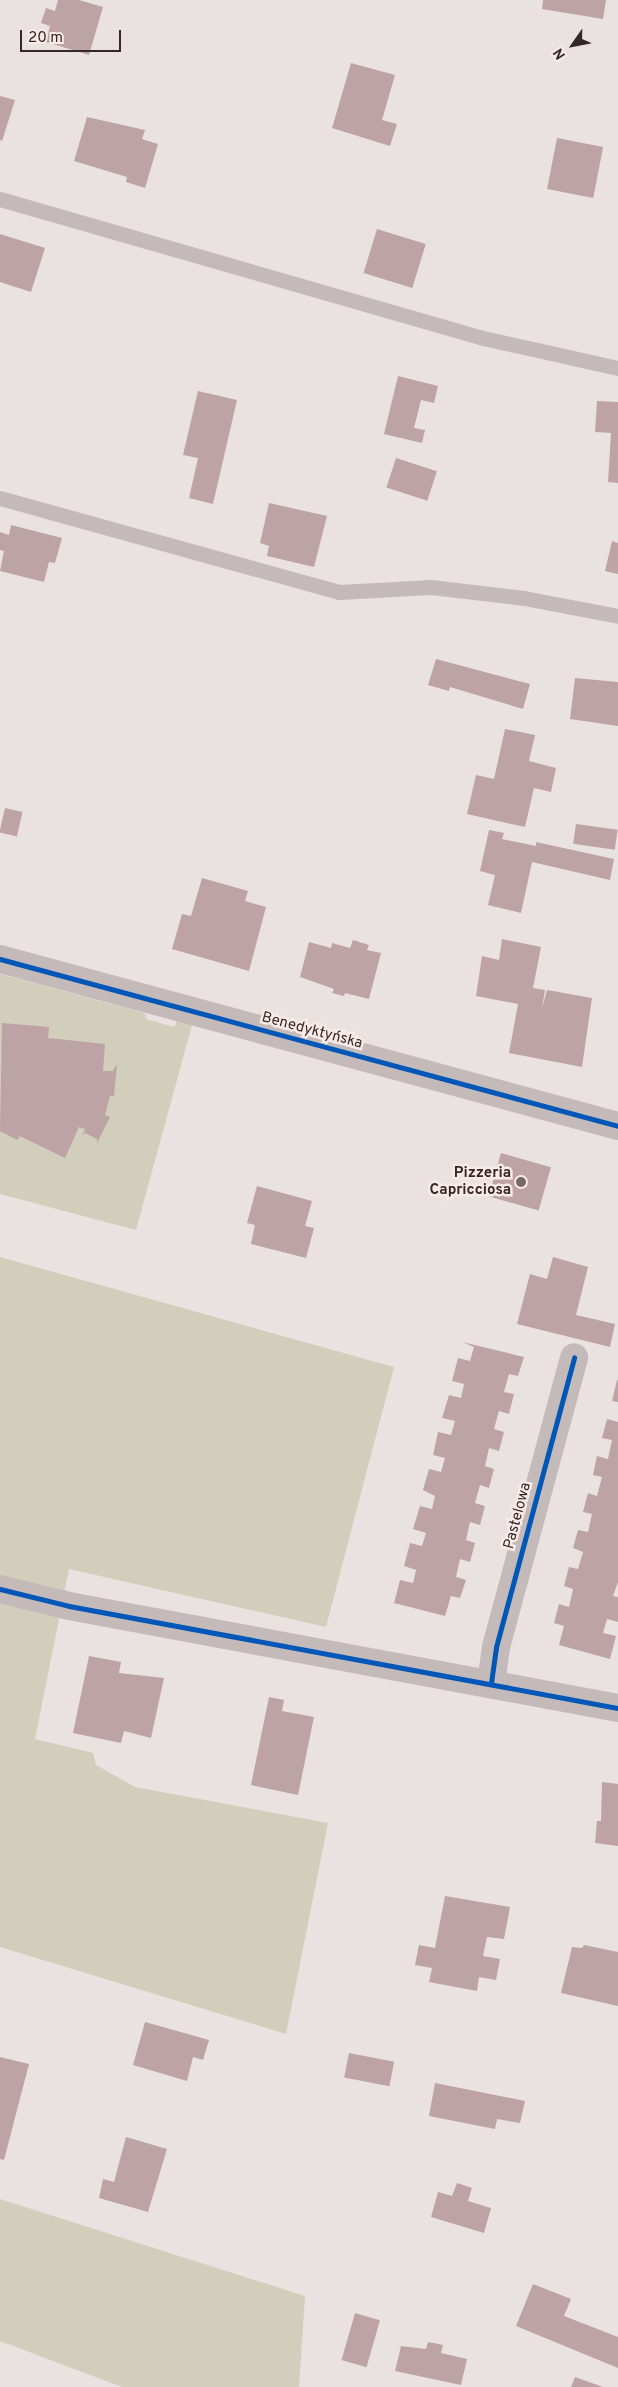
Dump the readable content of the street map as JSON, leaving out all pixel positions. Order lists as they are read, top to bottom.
{
  "streets": {
    "street": ["Benedyktyńska", "Pastelowa"]
  },
  "places": ["Pizzeria Capricciosa"],
  "scale_bar": "20 m",
  "north": "bottom left"
}
